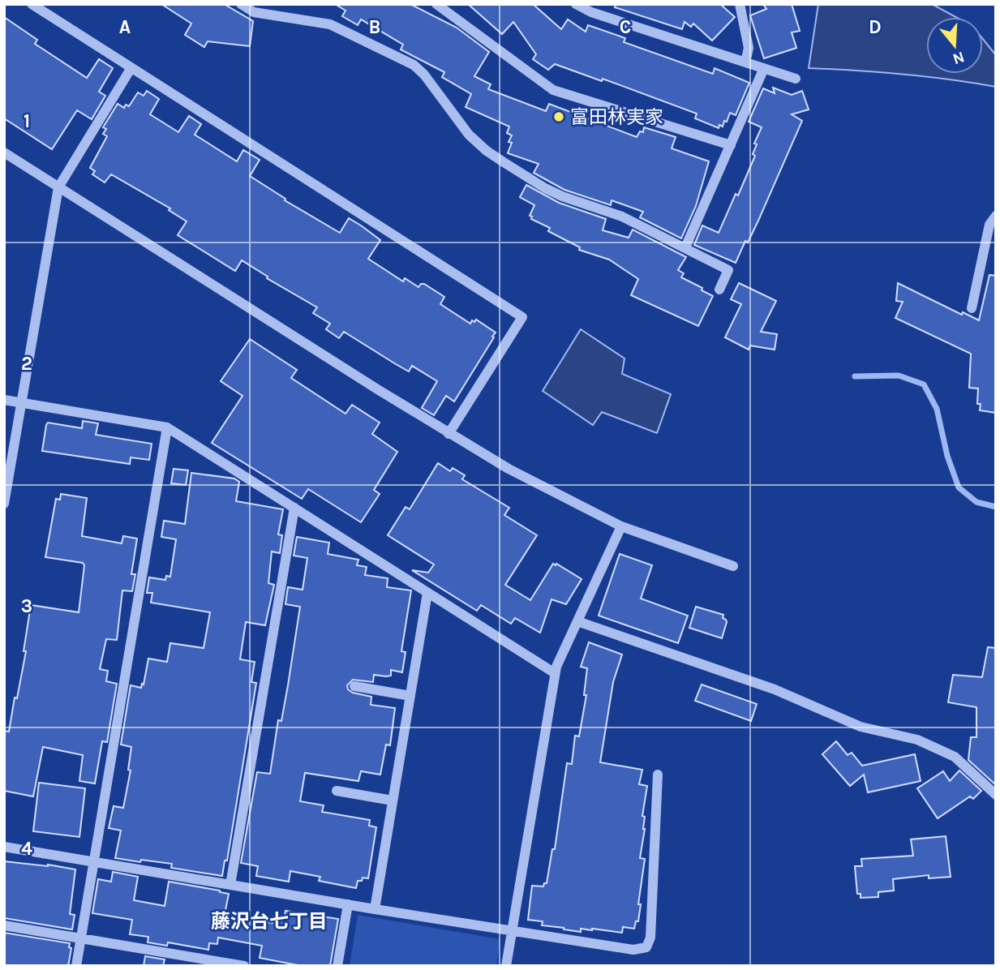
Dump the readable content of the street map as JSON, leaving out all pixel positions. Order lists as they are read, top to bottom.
{
  "districts": ["藤沢台七丁目"],
  "places": ["富田林実家"],
  "north": "bottom",
  "grid": {
    "columns": [
      "A",
      "B",
      "C",
      "D"
    ],
    "rows": [
      "1",
      "2",
      "3",
      "4"
    ]
  }
}
